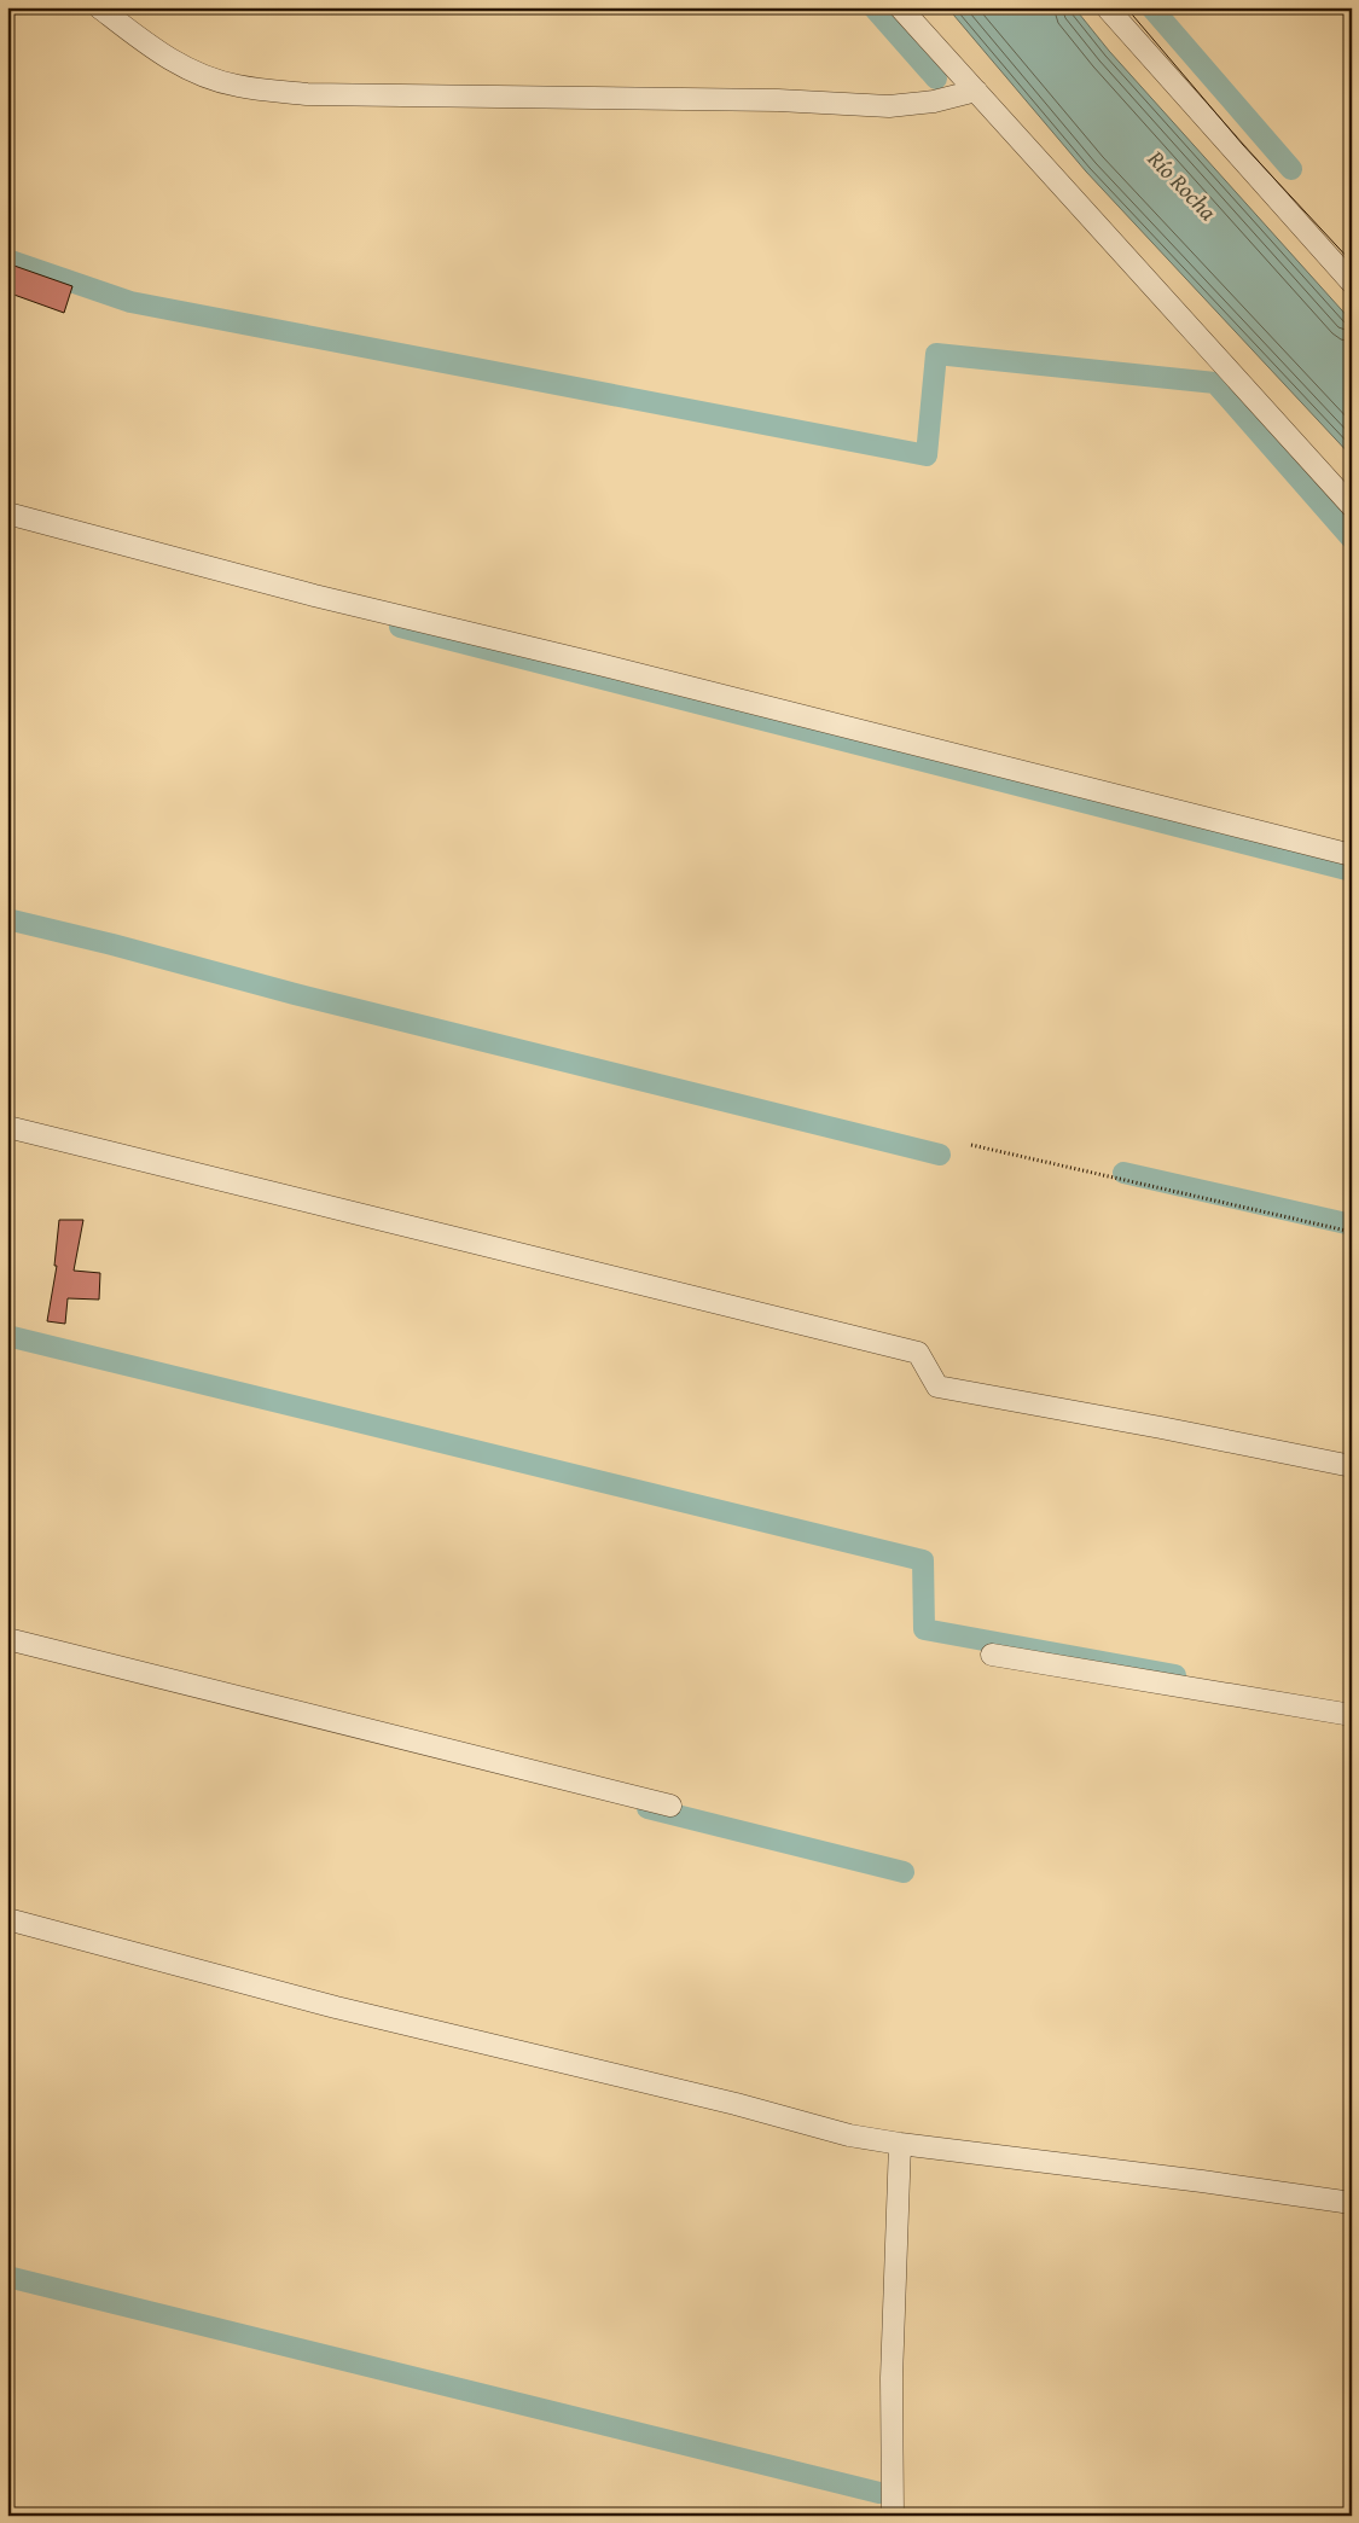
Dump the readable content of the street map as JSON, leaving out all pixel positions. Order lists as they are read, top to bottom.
{
  "water": ["Río Rocha"]
}
